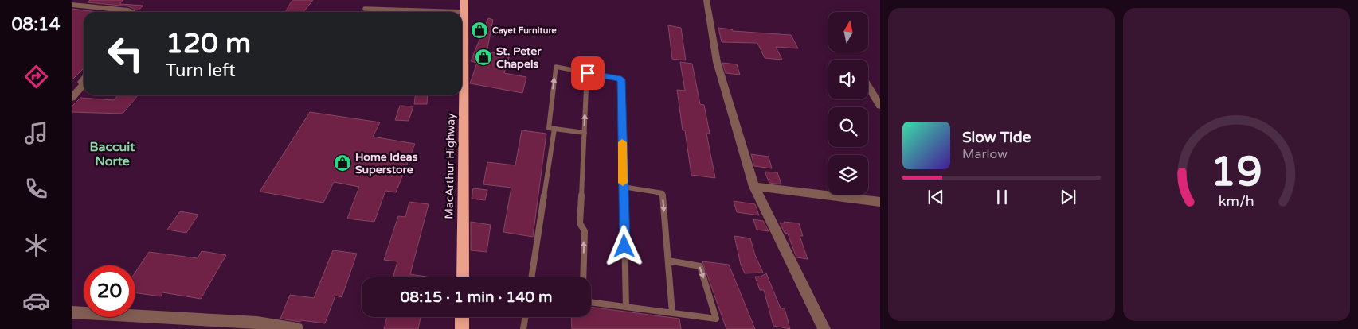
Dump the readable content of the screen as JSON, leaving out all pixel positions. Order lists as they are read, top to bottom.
{
  "streets": {
    "highway": ["MacArthur Highway"]
  },
  "districts": ["Baccuit Norte"],
  "places": {
    "shop": ["Cayet Furniture", "St. Peter Chapels", "Home Ideas Superstore"]
  },
  "north": "top",
  "page": {
    "tabs": "08:14",
    "turn": ["120 m", "Turn left"],
    "song": ["Slow Tide", "Marlow"],
    "limit": "20",
    "trip": "08:15 · 1 min · 140 m",
    "gauge": ["19", "km/h"]
  }
}
